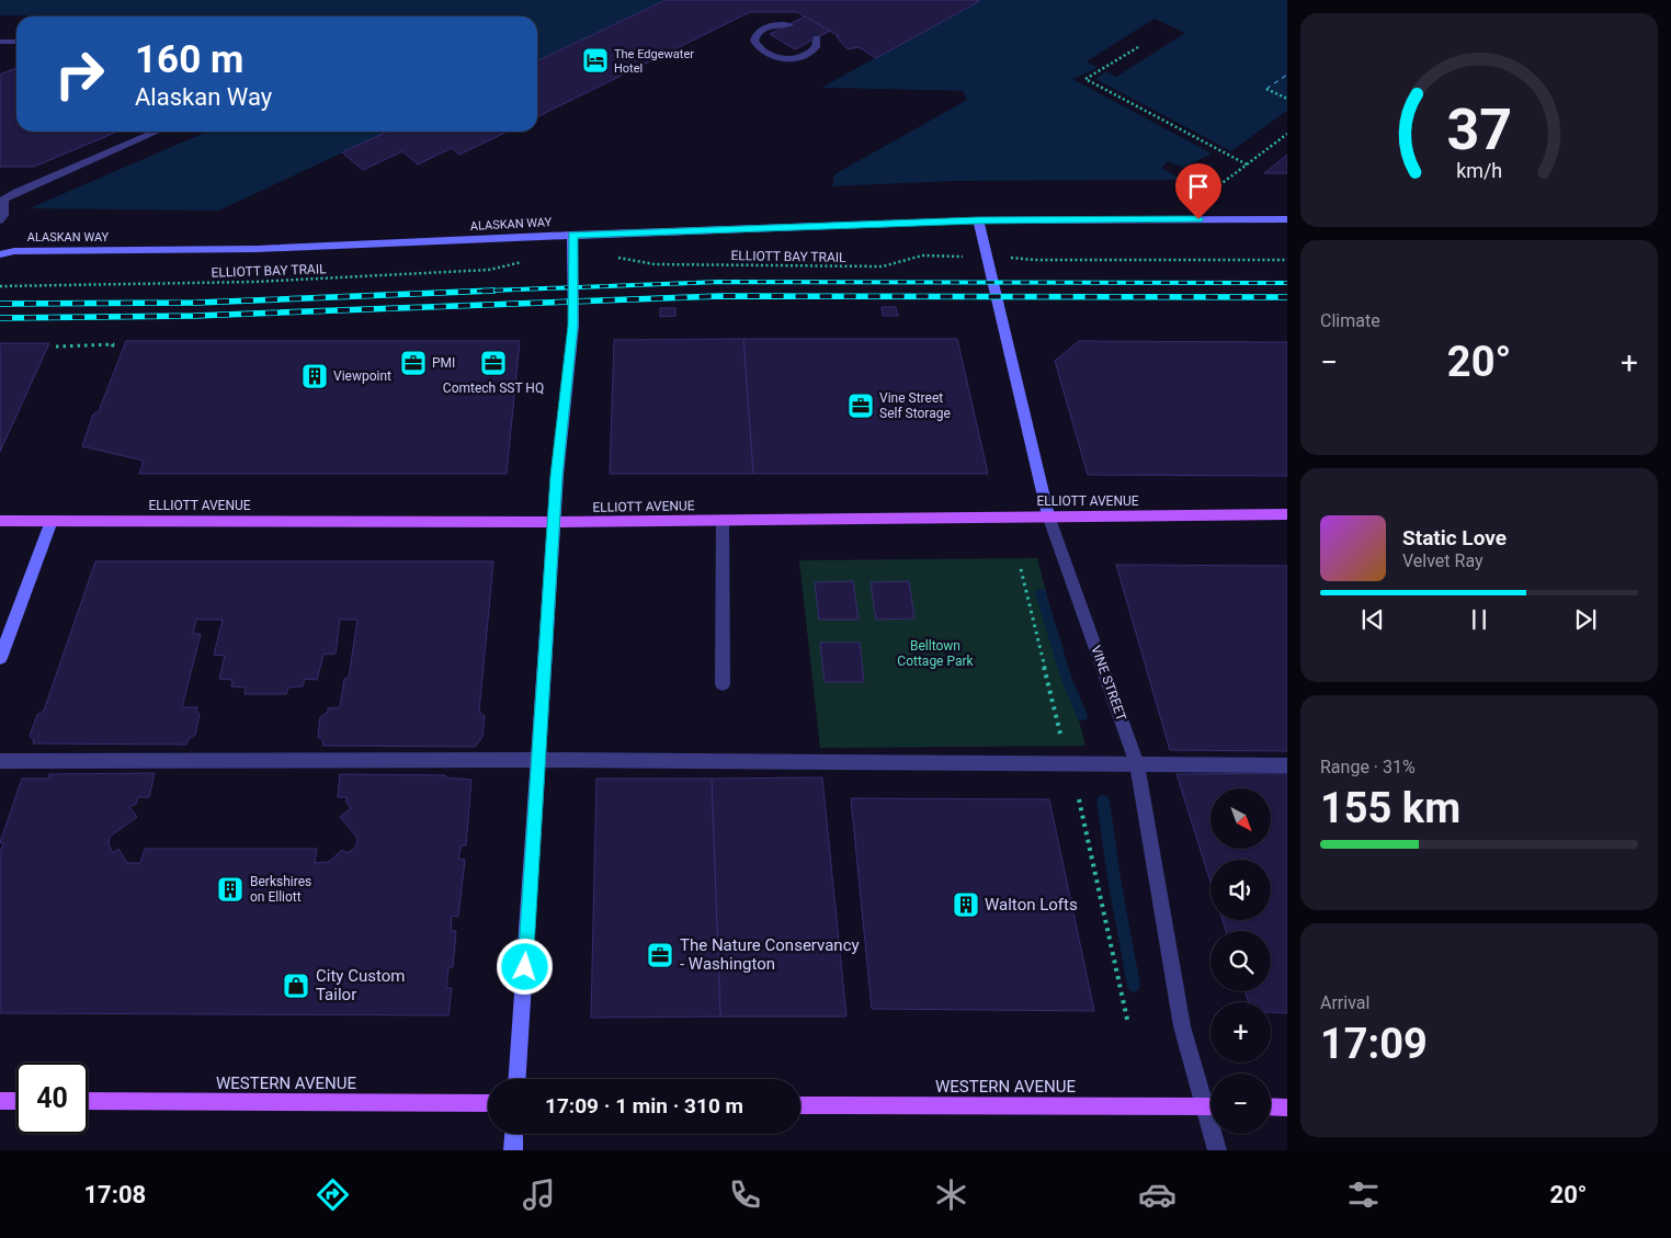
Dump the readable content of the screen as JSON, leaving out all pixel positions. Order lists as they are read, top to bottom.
{
  "streets": {
    "main road": ["ELLIOTT AVENUE", "WESTERN AVENUE"],
    "street": ["ALASKAN WAY", "VINE STREET"],
    "path": ["ELLIOTT BAY TRAIL"]
  },
  "crossings": [
    ["ALASKAN WAY", "VINE STREET"],
    ["ELLIOTT AVENUE", "VINE STREET"]
  ],
  "parks": ["Belltown Cottage Park"],
  "places": {
    "hotel": ["The Edgewater Hotel"],
    "office": [
      "PMI",
      "Comtech SST HQ",
      "Vine Street Self Storage",
      "The Nature Conservancy - Washington"
    ],
    "building": ["Viewpoint", "Berkshires on Elliott", "Walton Lofts"],
    "shop": ["City Custom Tailor"]
  },
  "north": "bottom right",
  "page": {
    "turn": ["160 m", "Alaskan Way"],
    "tile": [
      "Climate",
      ["Range · 31%", "155 km"],
      ["Arrival", "17:09"]
    ],
    "heat": ["−", "20°", "+"],
    "song": ["Static Love", "Velvet Ray"],
    "map_buttons": ["+", "−"],
    "limit": "40",
    "trip": "17:09 · 1 min · 310 m",
    "tabs": ["17:08", "20°"],
    "gauge": ["37", "km/h"]
  }
}
